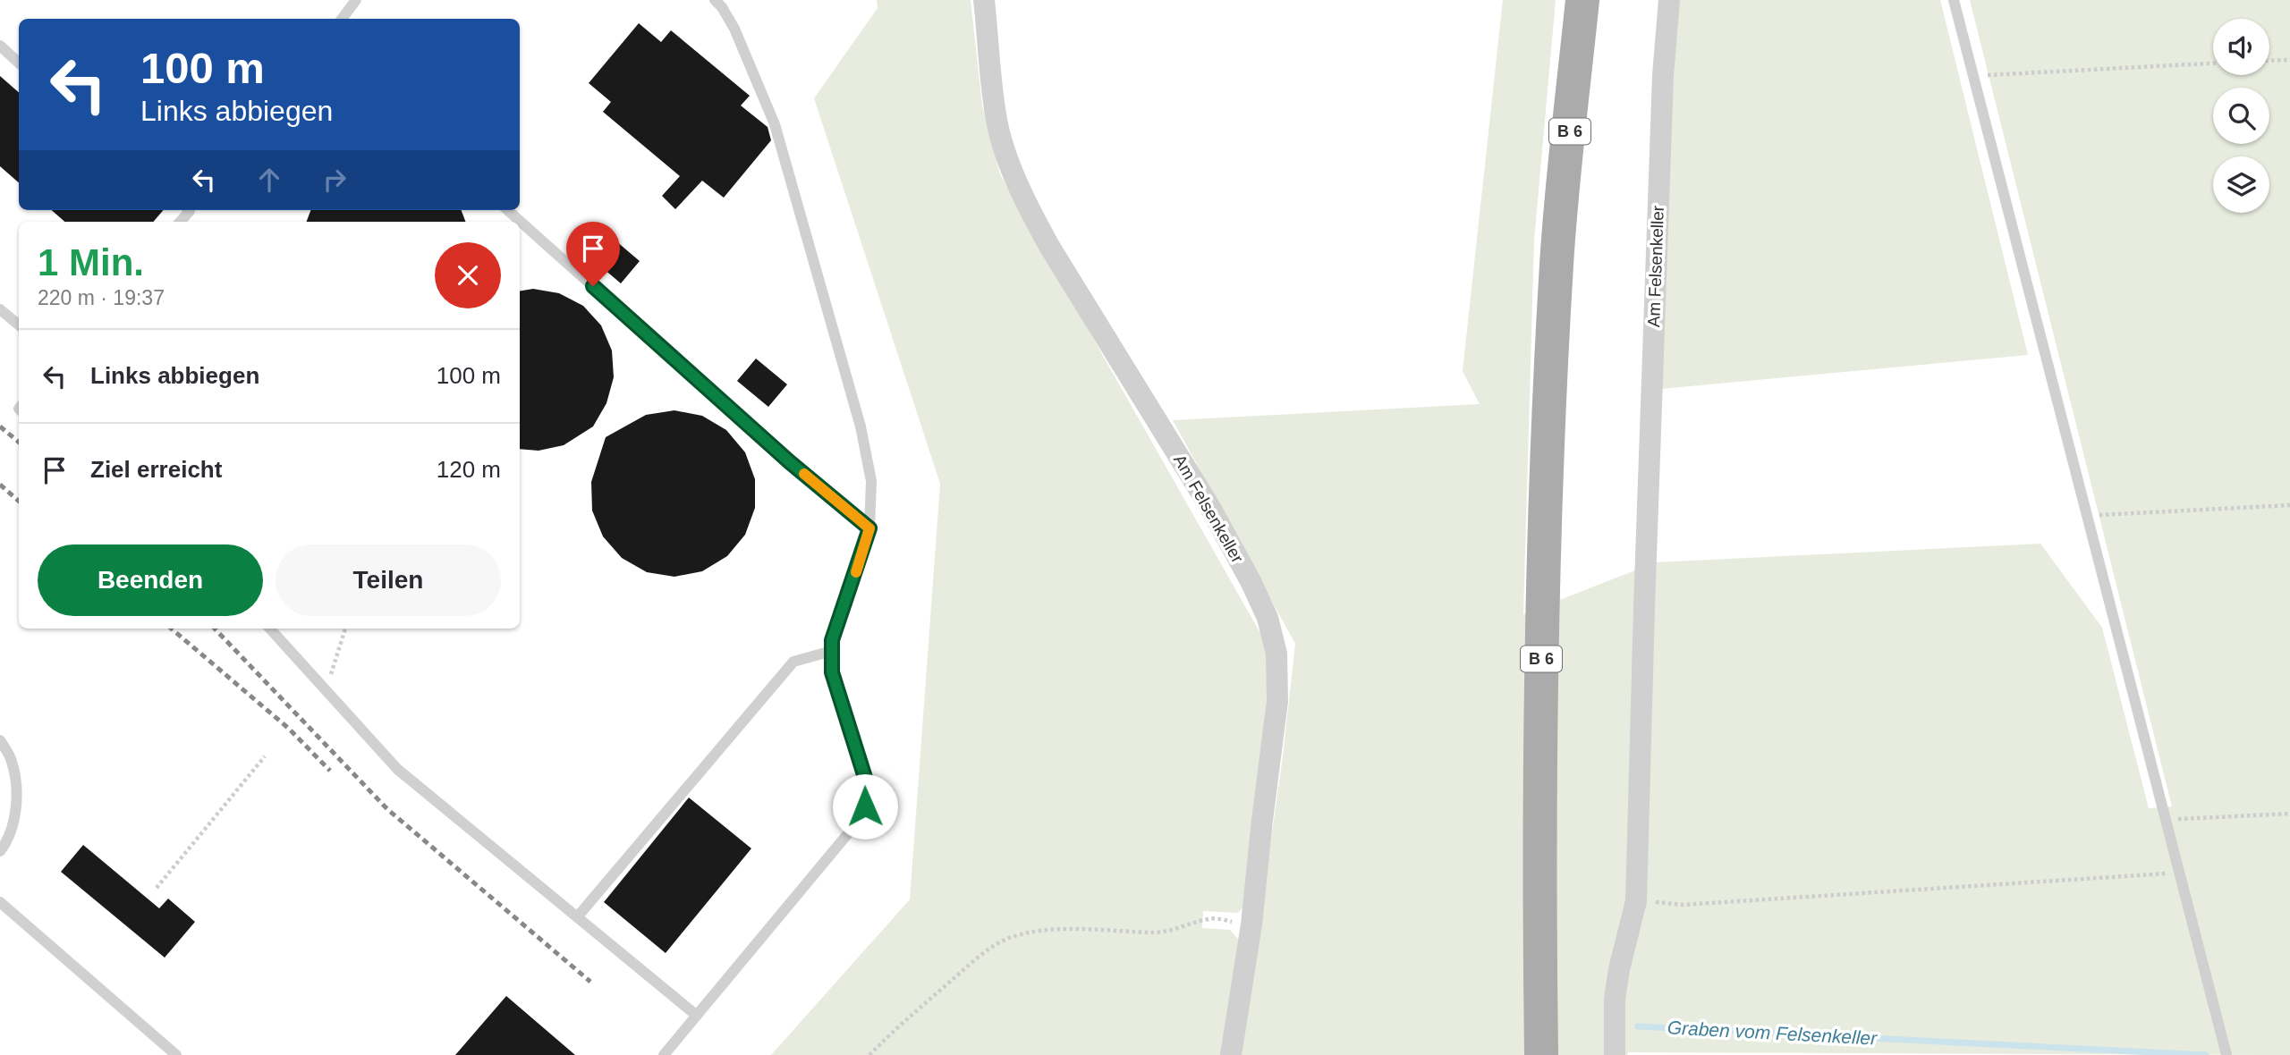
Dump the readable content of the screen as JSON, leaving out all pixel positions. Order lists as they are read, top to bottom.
{
  "streets": {
    "main road": ["B 6"],
    "street": ["Am Felsenkeller"]
  },
  "water": ["Graben vom Felsenkeller"],
  "page": {
    "turn": ["100 m", "Links abbiegen"],
    "heading": ["1 Min.", "220 m · 19:37"],
    "list": [
      {
        "name": "Links abbiegen",
        "value": "100 m"
      },
      {
        "name": "Ziel erreicht",
        "value": "120 m"
      }
    ],
    "buttons": ["Beenden", "Teilen"]
  }
}
